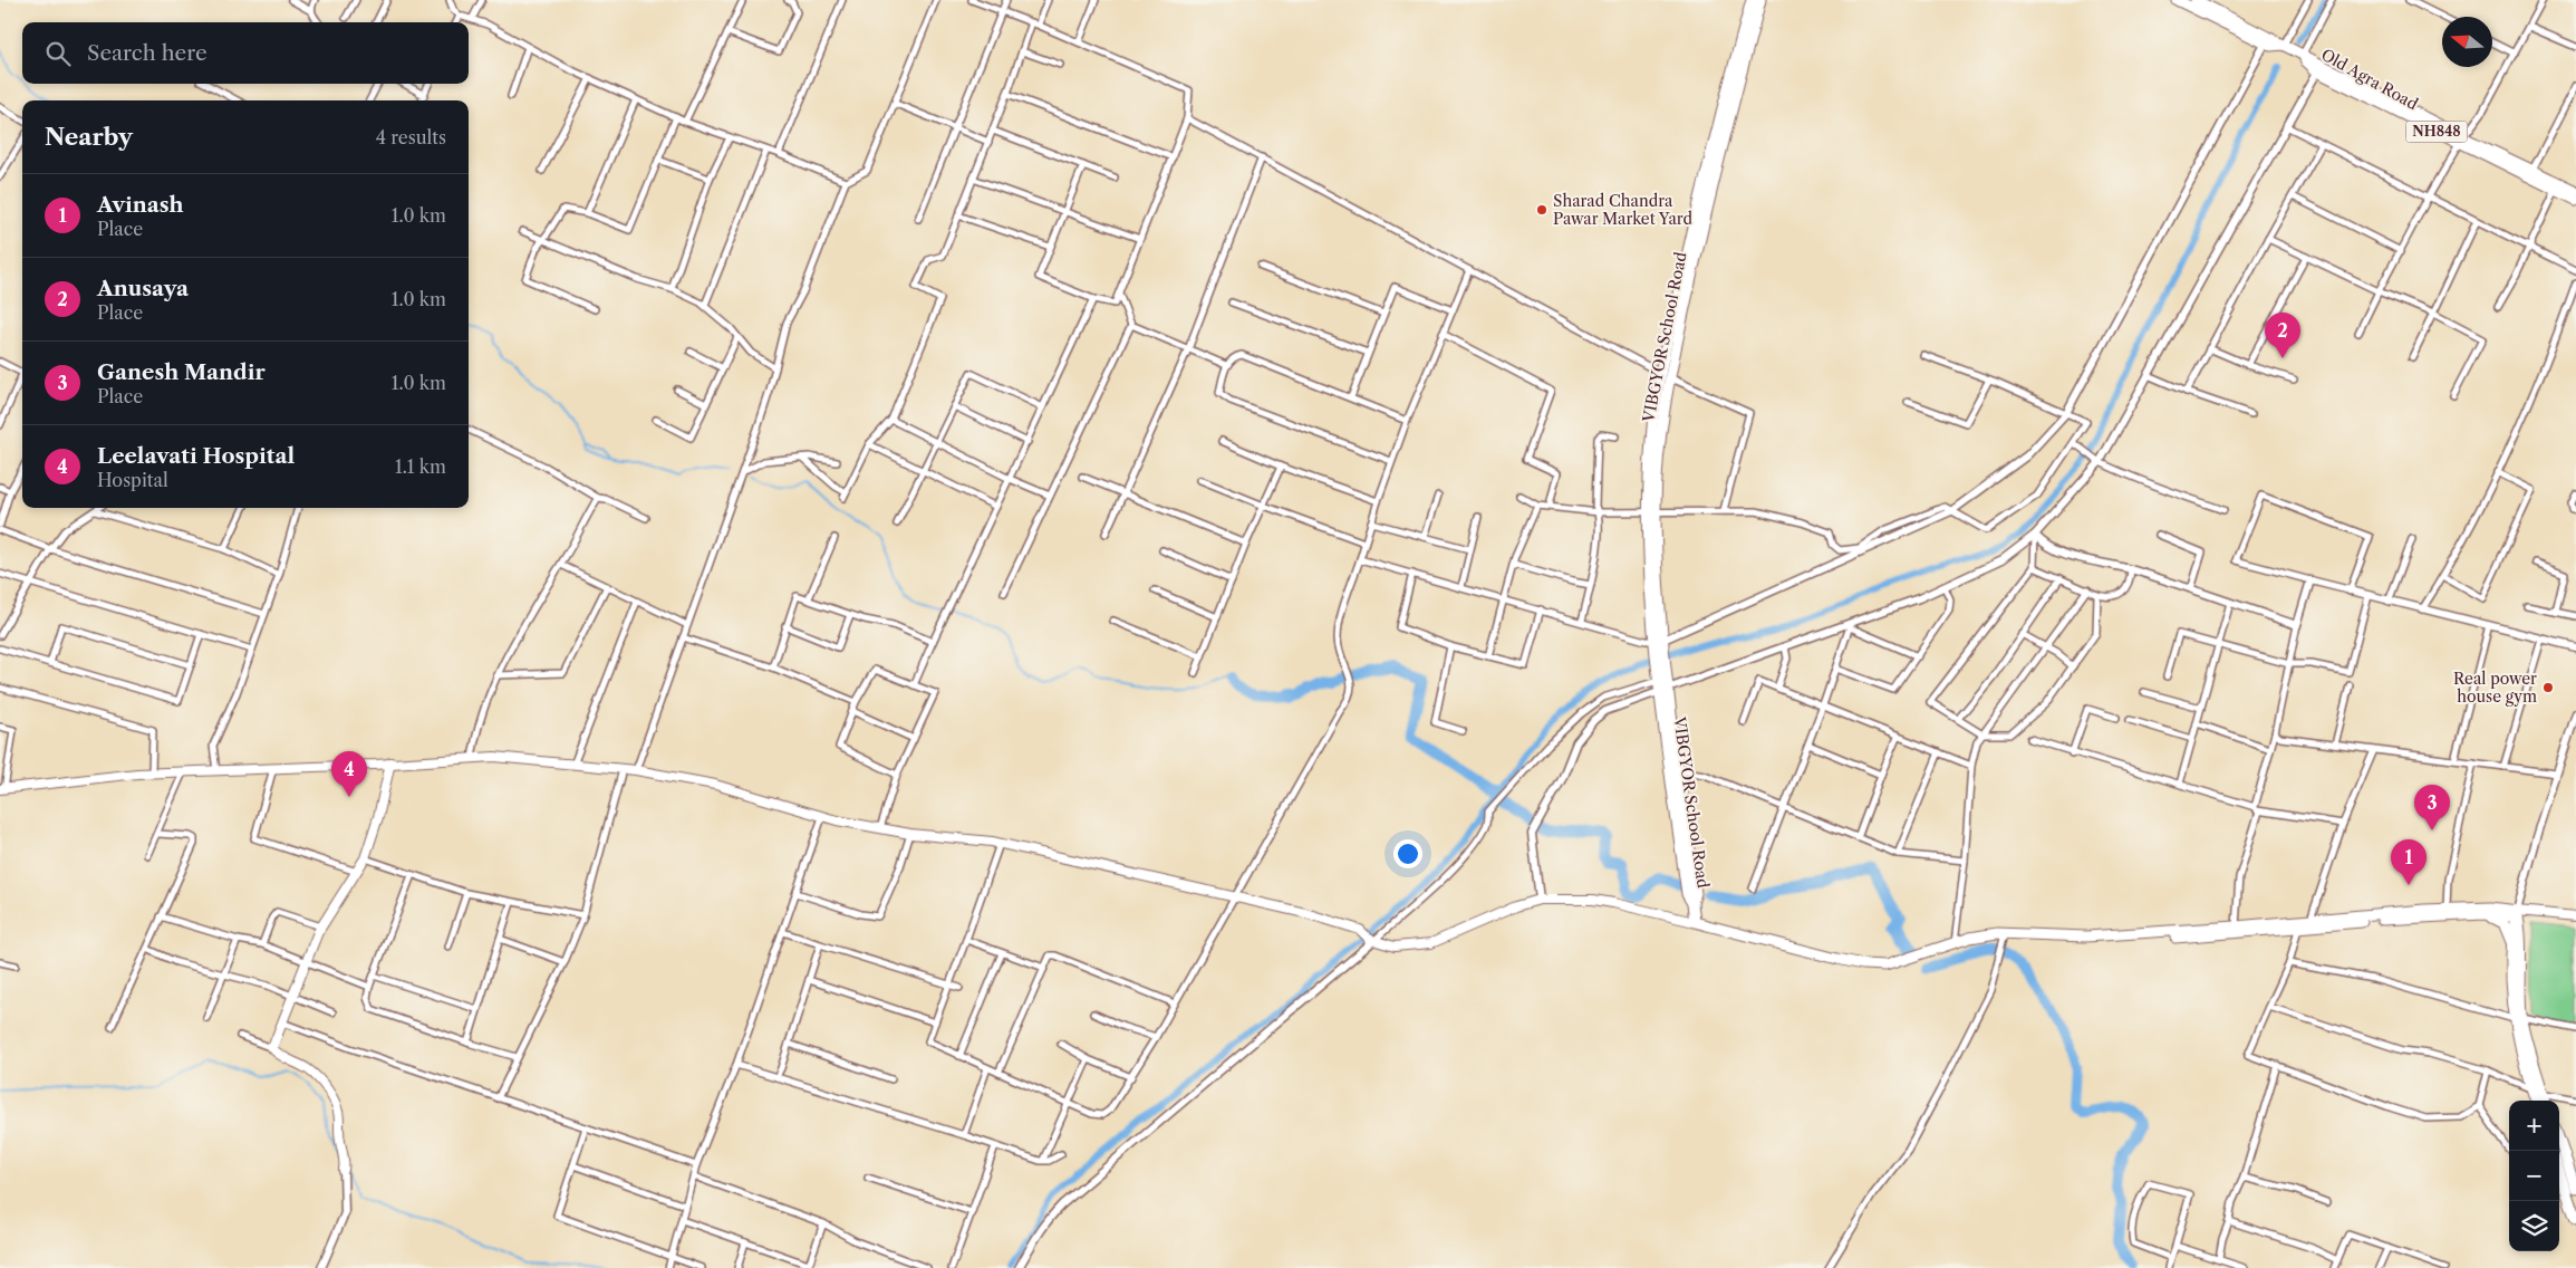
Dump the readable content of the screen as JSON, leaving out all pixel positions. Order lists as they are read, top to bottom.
{
  "streets": {
    "main road": ["NH848", "VIBGYOR School Road"]
  },
  "places": ["Sharad Chandra Pawar Market Yard", "Real power house gym"],
  "north": "left",
  "page": {
    "search": "Search here",
    "heading": ["Nearby", "4 results"],
    "list": [
      {
        "mark": "1",
        "name": "Avinash",
        "note": "Place",
        "value": "1.0 km"
      },
      {
        "mark": "2",
        "name": "Anusaya",
        "note": "Place",
        "value": "1.0 km"
      },
      {
        "mark": "3",
        "name": "Ganesh Mandir",
        "note": "Place",
        "value": "1.0 km"
      },
      {
        "mark": "4",
        "name": "Leelavati Hospital",
        "note": "Hospital",
        "value": "1.1 km"
      }
    ],
    "pins": [
      "2",
      "4",
      "3",
      "1"
    ],
    "map_buttons": ["+", "−"]
  }
}
